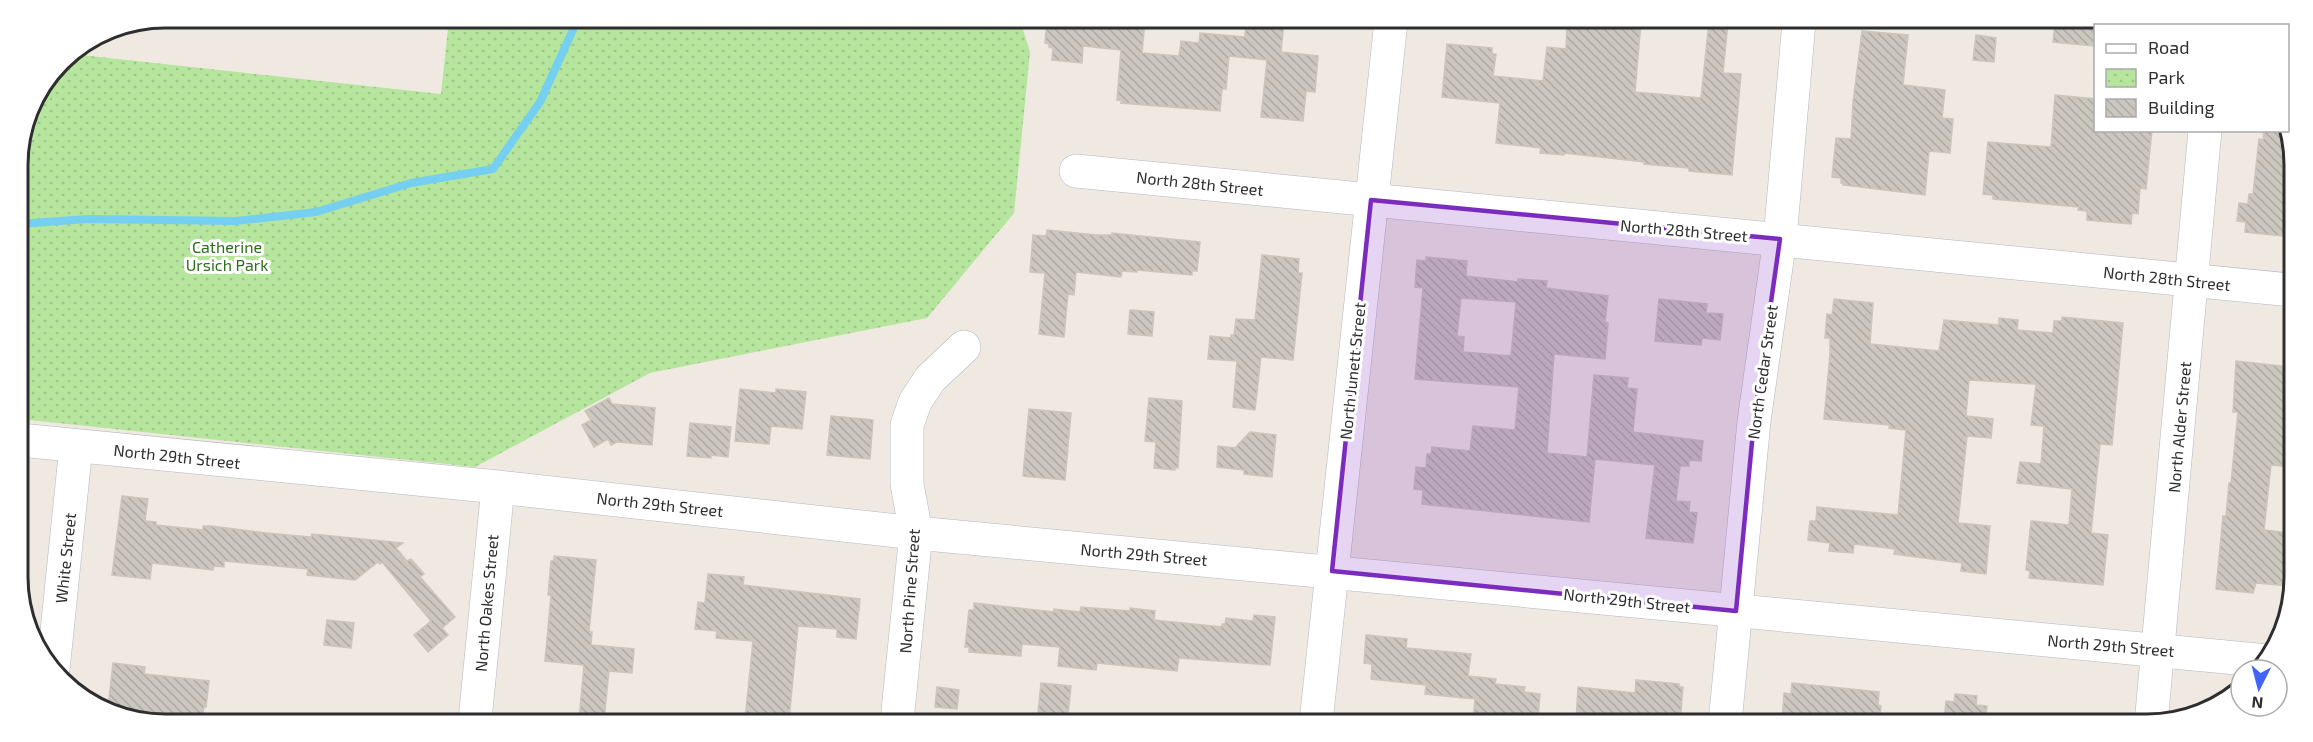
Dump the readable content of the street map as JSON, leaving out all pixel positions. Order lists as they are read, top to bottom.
{
  "streets": {
    "street": [
      "North 28th Street",
      "North Junett Street",
      "North Cedar Street",
      "North Alder Street",
      "North 29th Street",
      "White Street",
      "North Pine Street",
      "North Oakes Street"
    ]
  },
  "crossings": [
    ["North 28th Street", "North Junett Street"],
    ["North 28th Street", "North Cedar Street"],
    ["North 28th Street", "North Alder Street"],
    ["North Junett Street", "North 29th Street"],
    ["North Cedar Street", "North 29th Street"],
    ["North Alder Street", "North 29th Street"],
    ["North 29th Street", "White Street"],
    ["North 29th Street", "North Pine Street"],
    ["North 29th Street", "North Oakes Street"]
  ],
  "parks": ["Catherine Ursich Park"],
  "legend": ["Road", "Park", "Building"],
  "north": "bottom"
}
